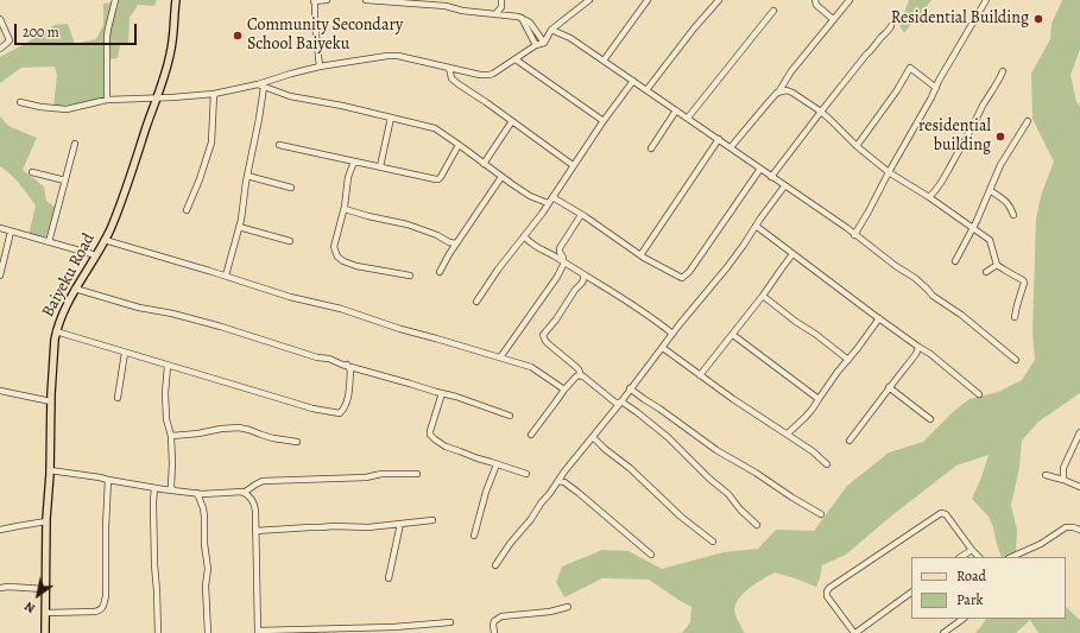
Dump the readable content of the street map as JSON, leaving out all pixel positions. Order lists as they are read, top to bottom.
{
  "streets": {
    "main road": ["Baiyeku Road"]
  },
  "places": ["Residential Building", "Community Secondary School Baiyeku", "residential building"],
  "legend": ["Road", "Park"],
  "scale_bar": "200 m",
  "north": "bottom left"
}
